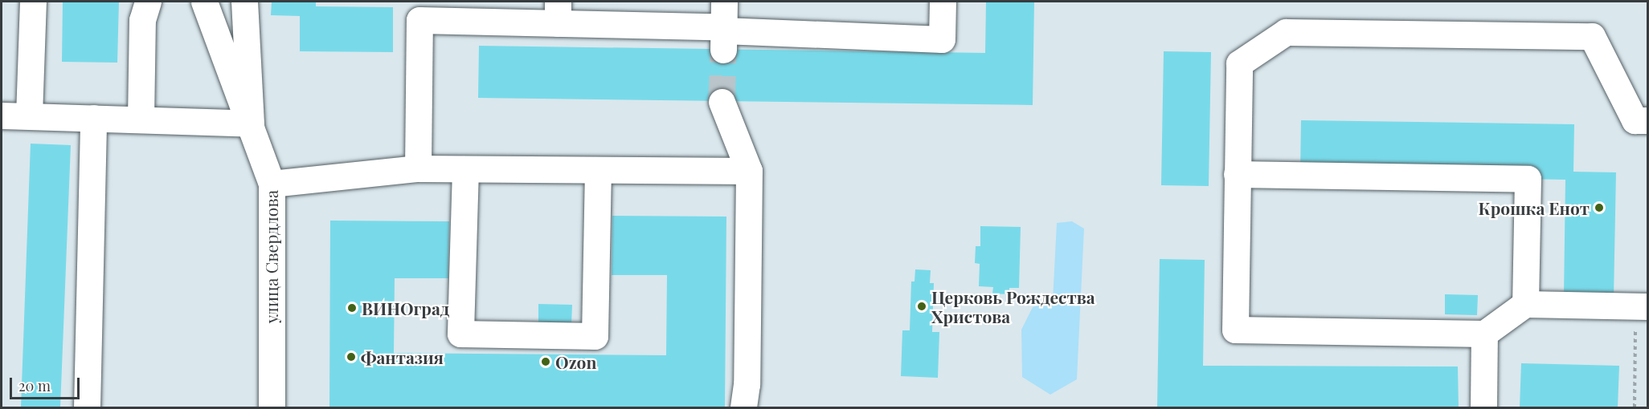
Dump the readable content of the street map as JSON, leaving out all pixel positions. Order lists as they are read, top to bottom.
{
  "streets": {
    "street": ["улица Свердлова"]
  },
  "places": [
    "Крошка Енот",
    "Церковь Рождества Христова",
    "ВИНОград",
    "Фантазия",
    "Ozon"
  ],
  "scale_bar": "20 m"
}
